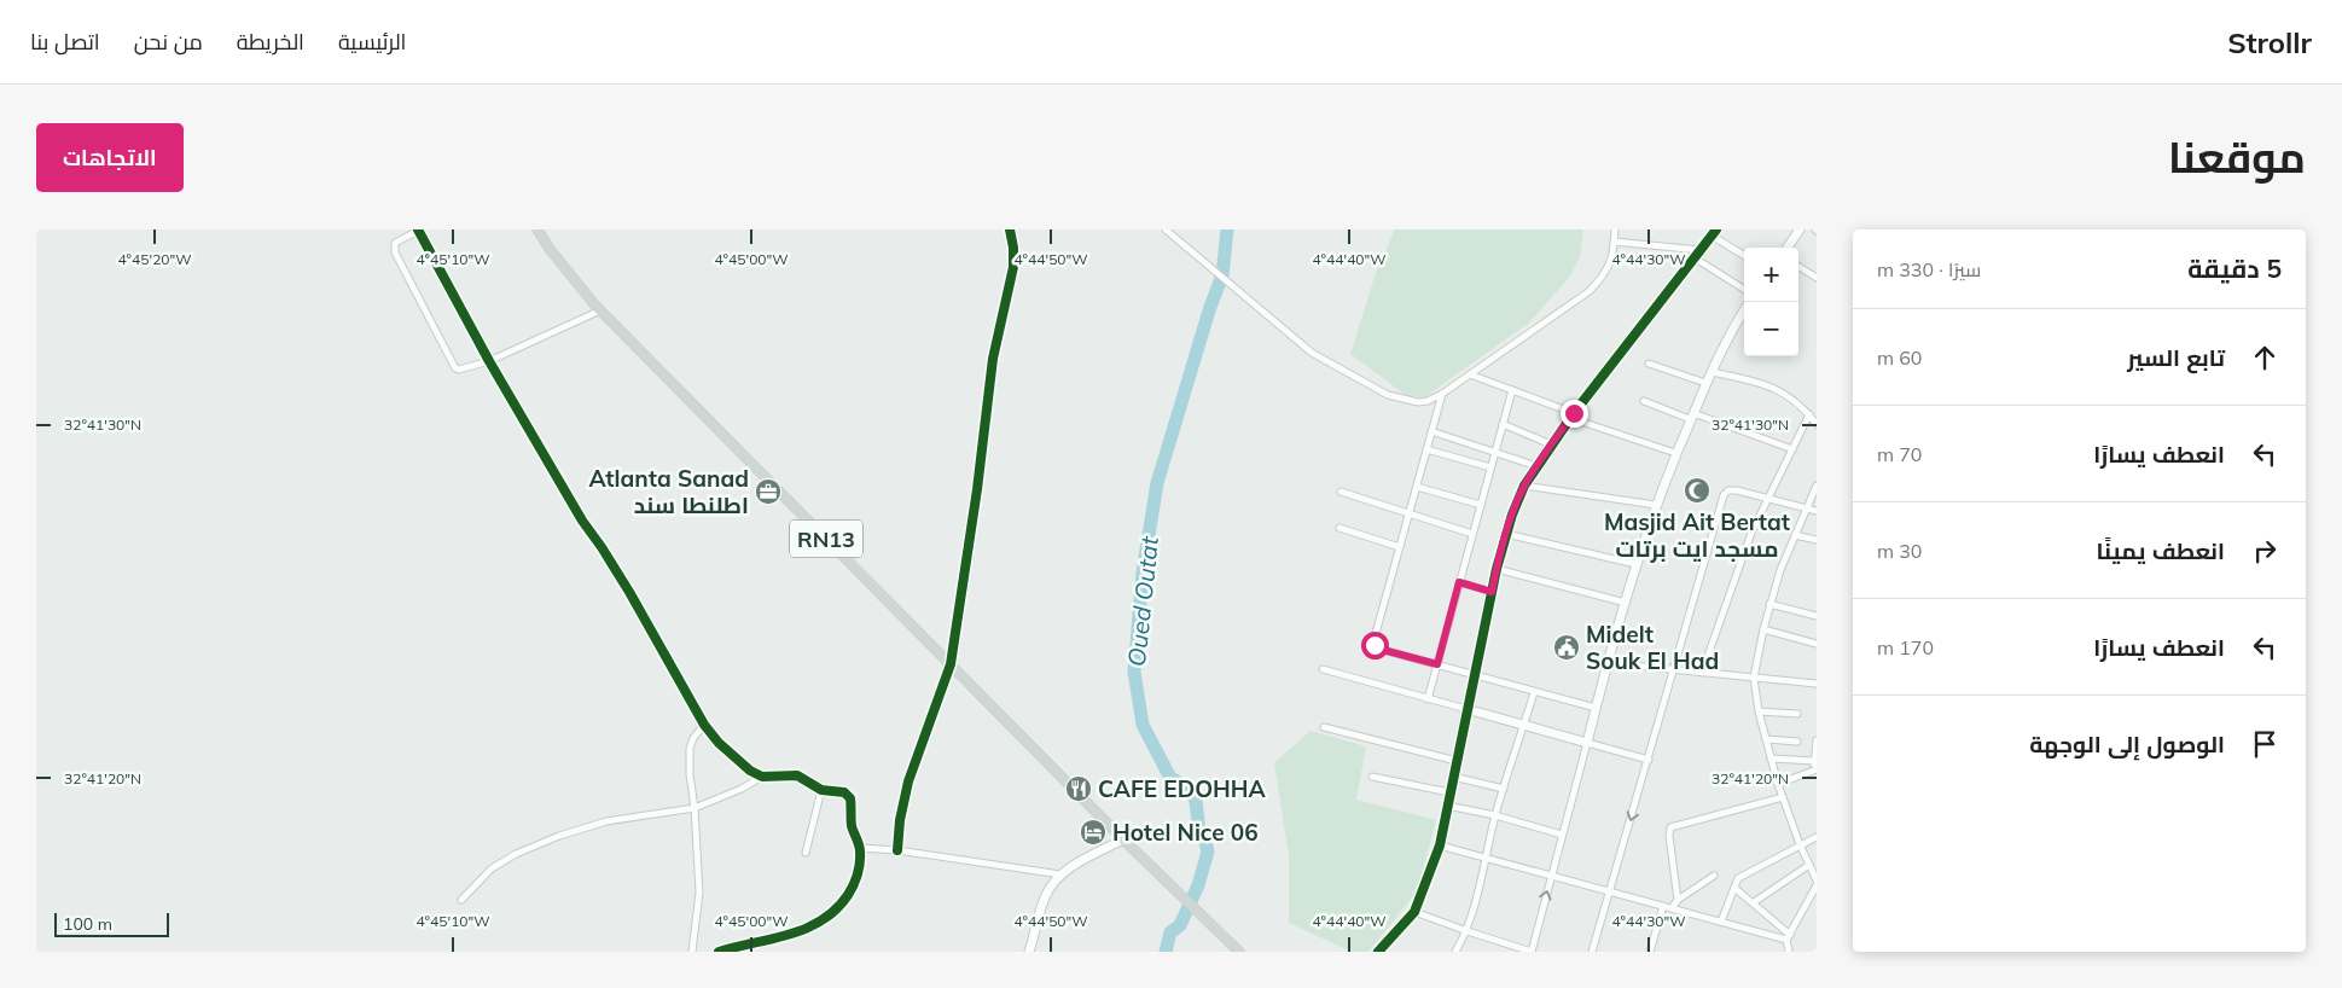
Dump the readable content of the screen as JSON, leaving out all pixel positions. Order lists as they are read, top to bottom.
{
  "streets": {
    "main road": ["RN13"]
  },
  "water": ["Oued Outat"],
  "places": {
    "mosque": ["Masjid Ait Bertat مسجد ايت برتات"],
    "office": ["Atlanta Sanad اطلنطا سند"],
    "public building": ["Midelt Souk El Had"],
    "restaurant": ["CAFE EDOHHA"],
    "hotel": ["Hotel Nice 06"]
  },
  "scale_bar": "100 m",
  "page": {
    "header": "Strollr",
    "nav": [
      "الرئيسية",
      "الخريطة",
      "من نحن",
      "اتصل بنا"
    ],
    "title": "موقعنا",
    "buttons": "الاتجاهات",
    "heading": ["5 دقيقة", "سيرًا · 330 m"],
    "map_buttons": ["+", "−"],
    "list": [
      ["تابع السير", "60 m"],
      ["انعطف يسارًا", "70 m"],
      ["انعطف يمينًا", "30 m"],
      ["انعطف يسارًا", "170 m"],
      "الوصول إلى الوجهة"
    ],
    "scale": "100 m"
  },
  "coordinates": [
    "4°45'20\"W",
    "4°45'10\"W",
    "4°45'00\"W",
    "4°44'50\"W",
    "4°44'40\"W",
    "4°44'30\"W",
    "32°41'30\"N",
    "32°41'20\"N"
  ]
}
